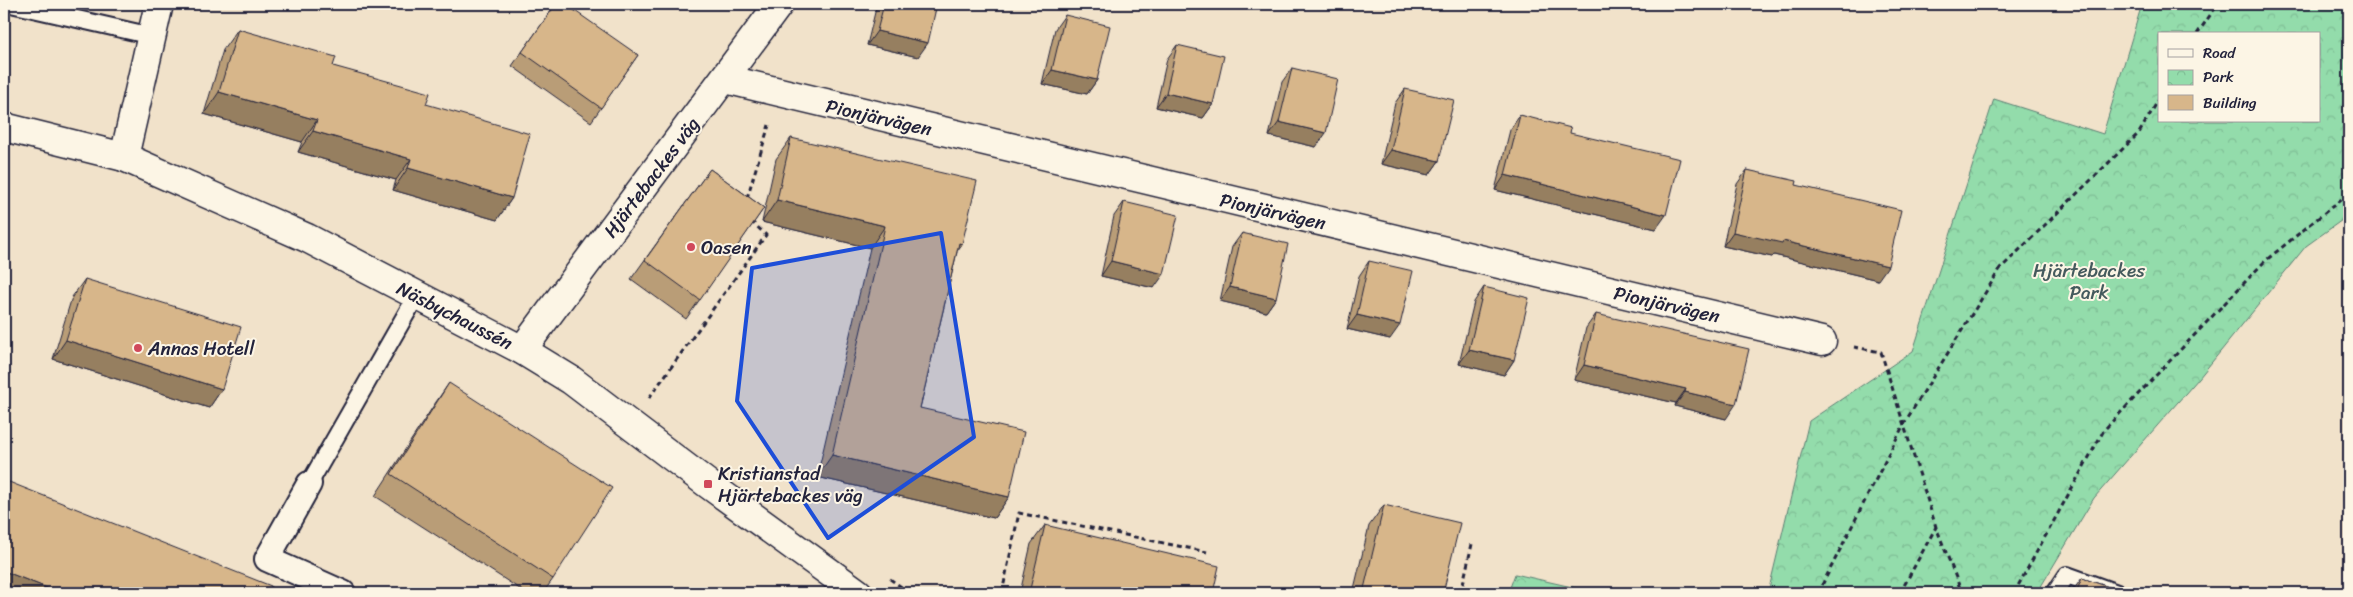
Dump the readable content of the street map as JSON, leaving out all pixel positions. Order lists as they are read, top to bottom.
{
  "streets": {
    "street": ["Pionjärvägen", "Hjärtebackes väg", "Näsbychaussén"]
  },
  "crossings": [
    ["Pionjärvägen", "Hjärtebackes väg"],
    ["Hjärtebackes väg", "Näsbychaussén"]
  ],
  "parks": ["Hjärtebackes Park"],
  "places": {
    "other": ["Oasen", "Annas Hotell"],
    "transit": ["Kristianstad Hjärtebackes väg"]
  },
  "legend": ["Road", "Park", "Building"]
}
